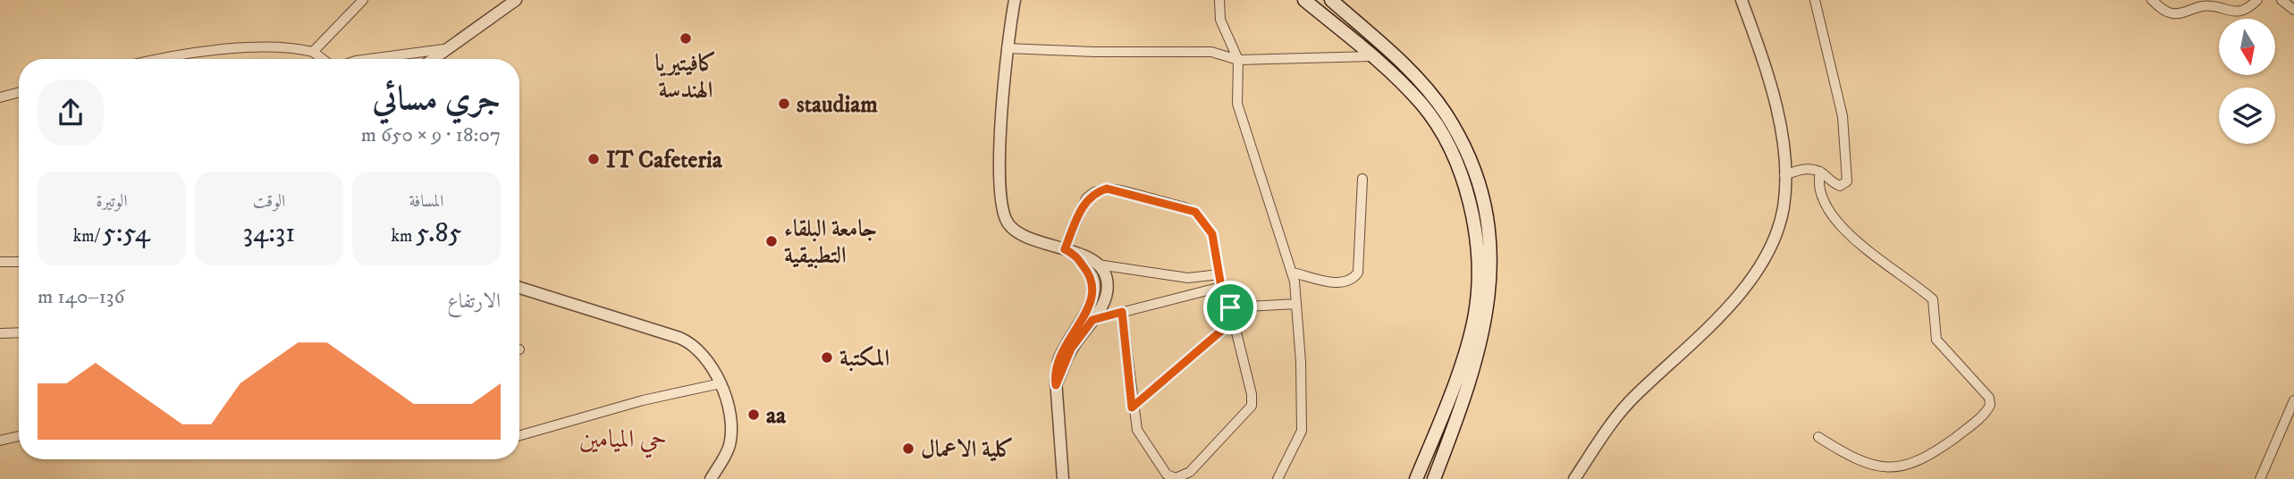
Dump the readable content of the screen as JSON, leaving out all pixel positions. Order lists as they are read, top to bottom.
{
  "districts": ["حي الميامين"],
  "places": [
    "كافيتيريا الهندسة",
    "staudiam",
    "IT Cafeteria",
    "جامعة البلقاء التطبيقية",
    "المكتبة",
    "aa",
    "كلية الاعمال"
  ],
  "north": "bottom",
  "page": {
    "heading": ["جري مسائي", "18:07 · 9 × 650 m"],
    "stats": [
      ["المسافة", "5.85 km"],
      ["الوقت", "34:31"],
      ["الوتيرة", "5:54 /km"]
    ],
    "chart": ["الارتفاع", "136–140 m"]
  }
}
